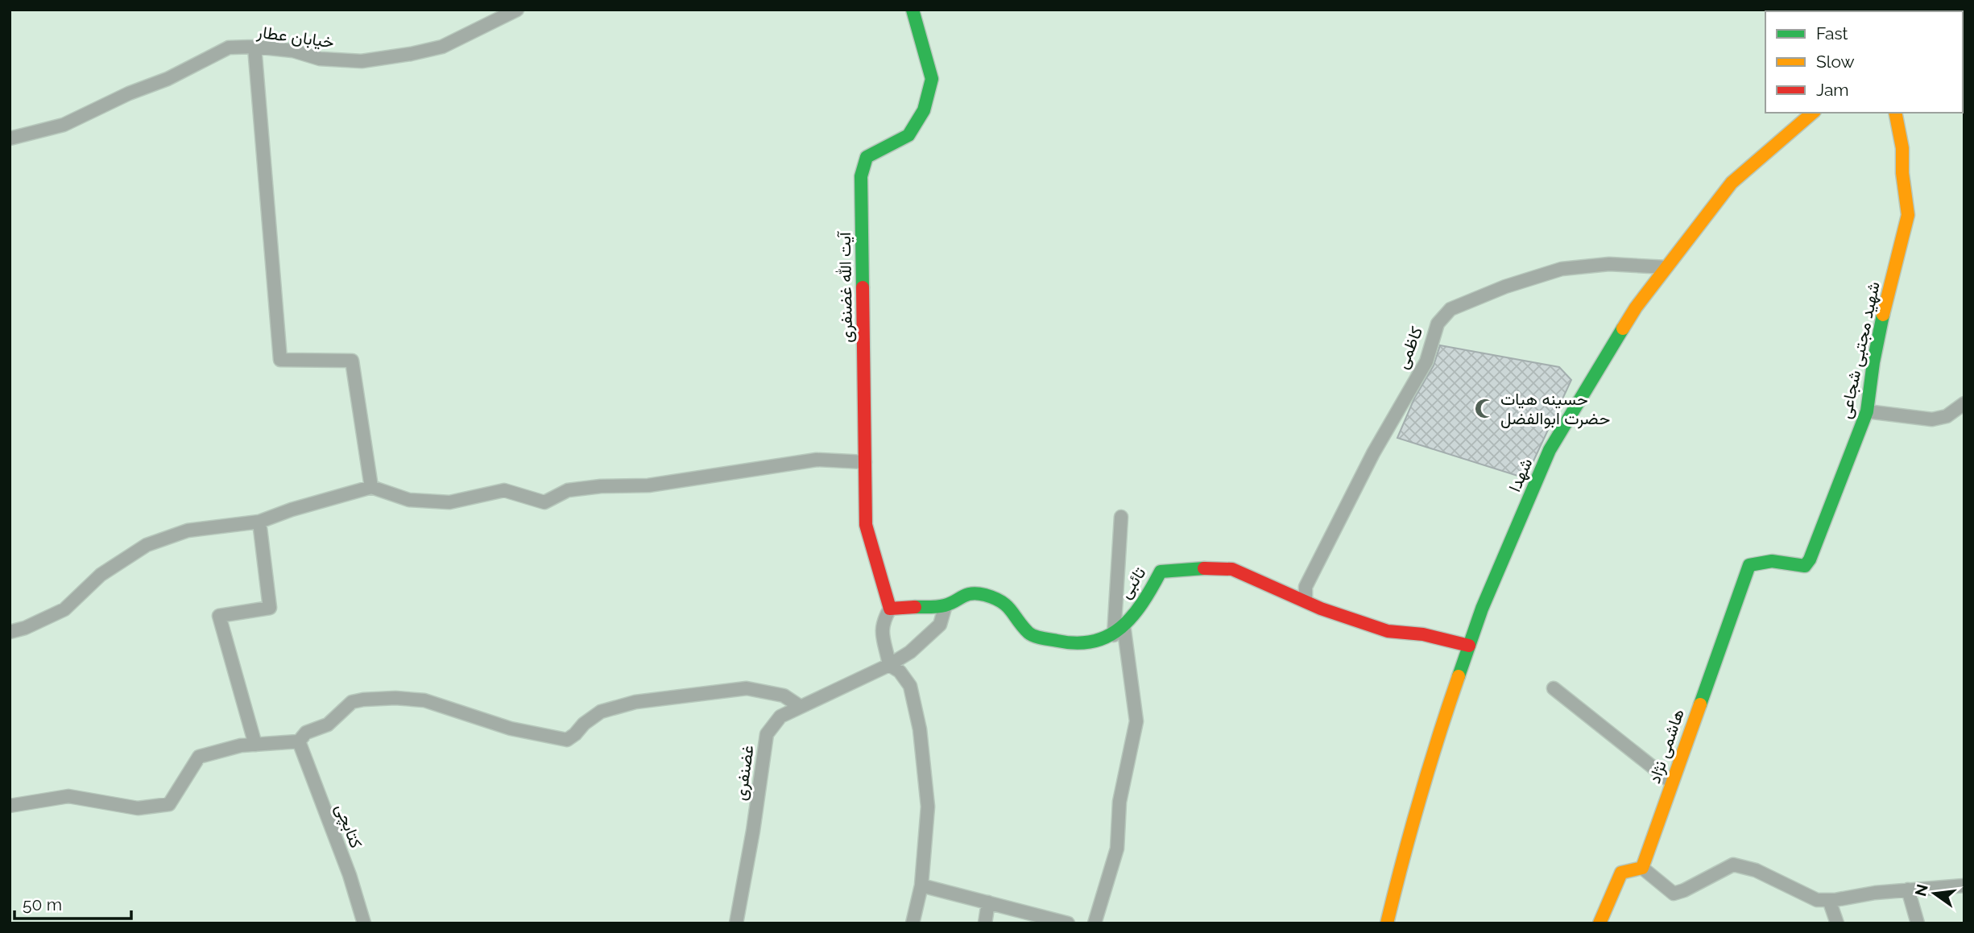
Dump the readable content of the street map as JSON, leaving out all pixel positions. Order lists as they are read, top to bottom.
{
  "streets": {
    "street": [
      "خیابان عطار",
      "آیت الله غضنفری",
      "کاظمی",
      "شهید مجتبی شجاعی",
      "شهدا",
      "تائبی",
      "هاشمی نژاد",
      "غضنفری",
      "کتابچی"
    ]
  },
  "crossings": [
    ["آیت الله غضنفری", "تائبی"],
    ["کاظمی", "شهدا"],
    ["کاظمی", "تائبی"],
    ["شهید مجتبی شجاعی", "هاشمی نژاد"],
    ["شهدا", "تائبی"],
    ["تائبی", "غضنفری"]
  ],
  "places": {
    "mosque": ["حسینه هیات حضرت ابوالفضل"]
  },
  "legend": ["Fast", "Slow", "Jam"],
  "scale_bar": "50 m",
  "north": "left"
}
